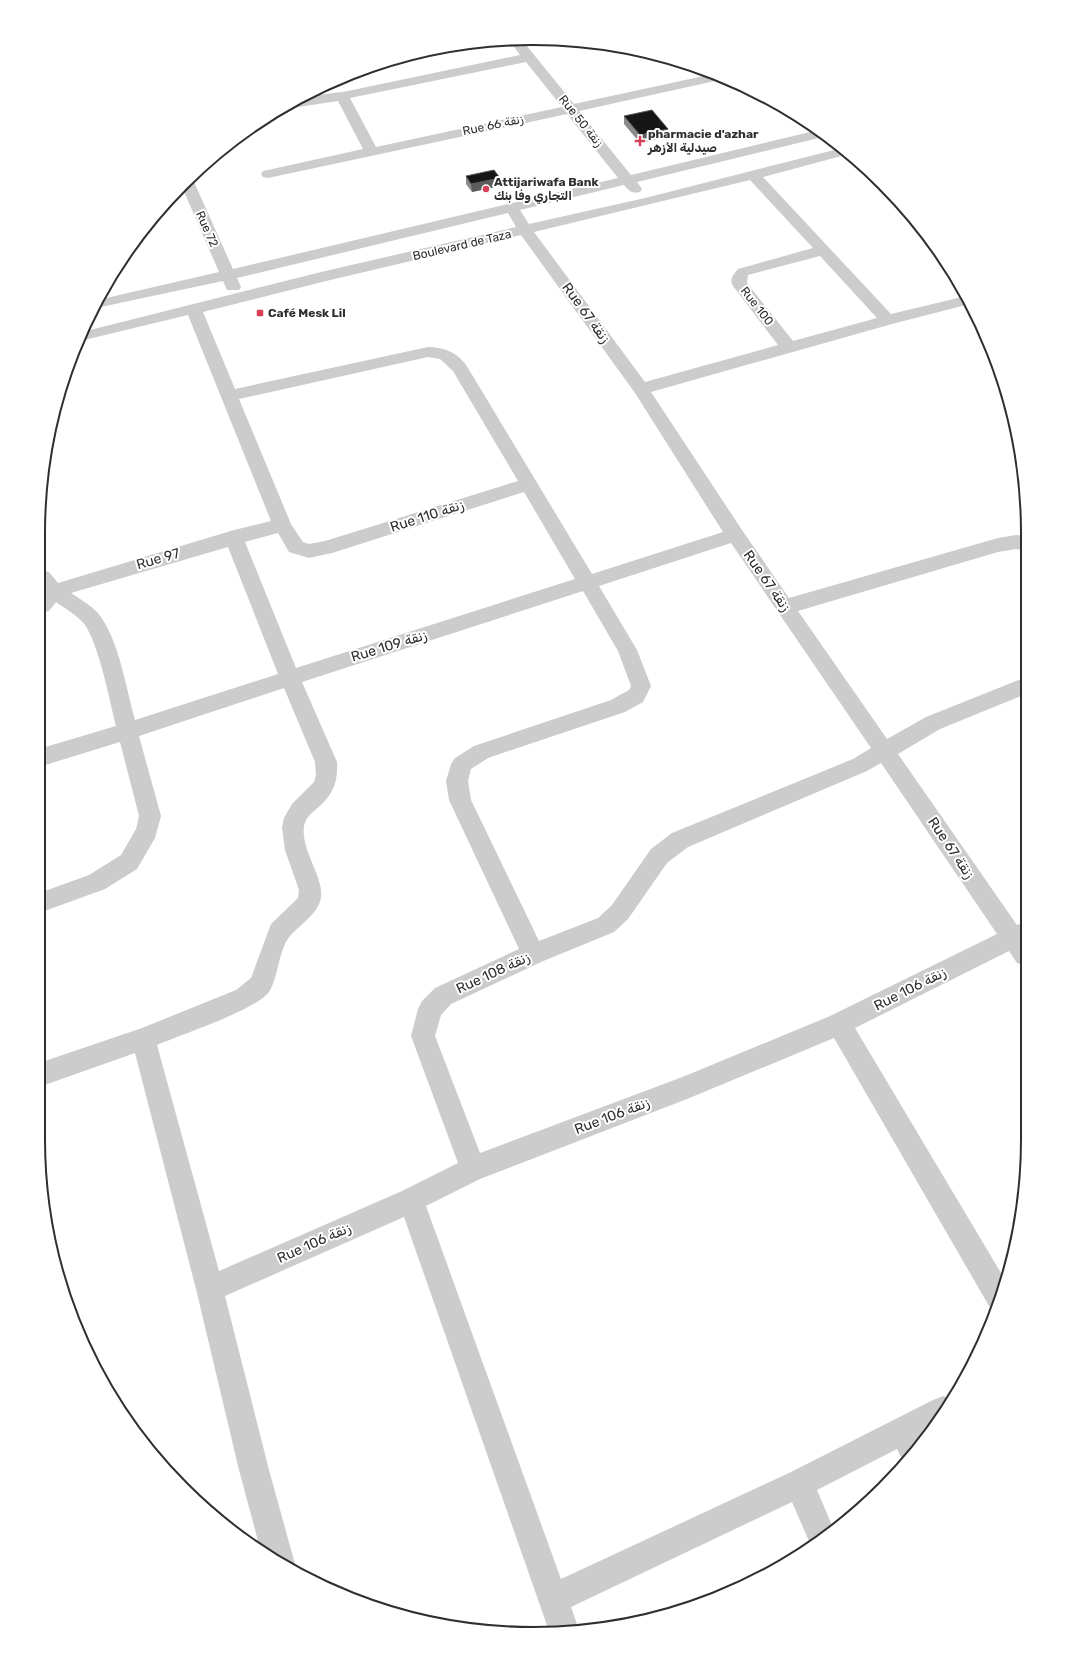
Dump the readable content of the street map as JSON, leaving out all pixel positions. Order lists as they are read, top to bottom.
{
  "streets": {
    "street": [
      "Rue 50 زنقة",
      "Rue 66 زنقة",
      "Rue 72",
      "Boulevard de Taza",
      "Rue 100",
      "Rue 67 زنقة",
      "Rue 110 زنقة",
      "Rue 97",
      "Rue 109 زنقة",
      "Rue 108 زنقة",
      "Rue 106 زنقة"
    ]
  },
  "crossings": [
    ["Rue 50 زنقة", "Rue 66 زنقة"],
    ["Rue 50 زنقة", "Boulevard de Taza"],
    ["Rue 72", "Boulevard de Taza"],
    ["Boulevard de Taza", "Rue 67 زنقة"],
    ["Boulevard de Taza", "Rue 110 زنقة"],
    ["Rue 67 زنقة", "Rue 109 زنقة"],
    ["Rue 67 زنقة", "Rue 108 زنقة"],
    ["Rue 67 زنقة", "Rue 106 زنقة"],
    ["Rue 110 زنقة", "Rue 97"],
    ["Rue 108 زنقة", "Rue 106 زنقة"]
  ],
  "places": {
    "health": ["pharmacie d'azhar صيدلية الأزهر"],
    "other": ["Attijariwafa Bank التجاري وفا بنك"],
    "transit": ["Café Mesk Lil"]
  }
}
